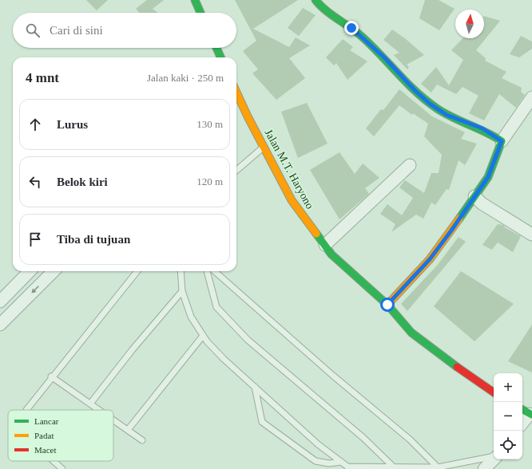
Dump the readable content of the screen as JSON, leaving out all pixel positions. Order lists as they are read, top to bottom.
{
  "streets": {
    "main road": ["Jalan M.T. Haryono"]
  },
  "legend": ["Lancar", "Padat", "Macet"],
  "north": "top",
  "page": {
    "search": "Cari di sini",
    "heading": ["4 mnt", "Jalan kaki · 250 m"],
    "list": [
      ["Lurus", "130 m"],
      ["Belok kiri", "120 m"],
      "Tiba di tujuan"
    ],
    "map_buttons": ["+", "−"]
  }
}
